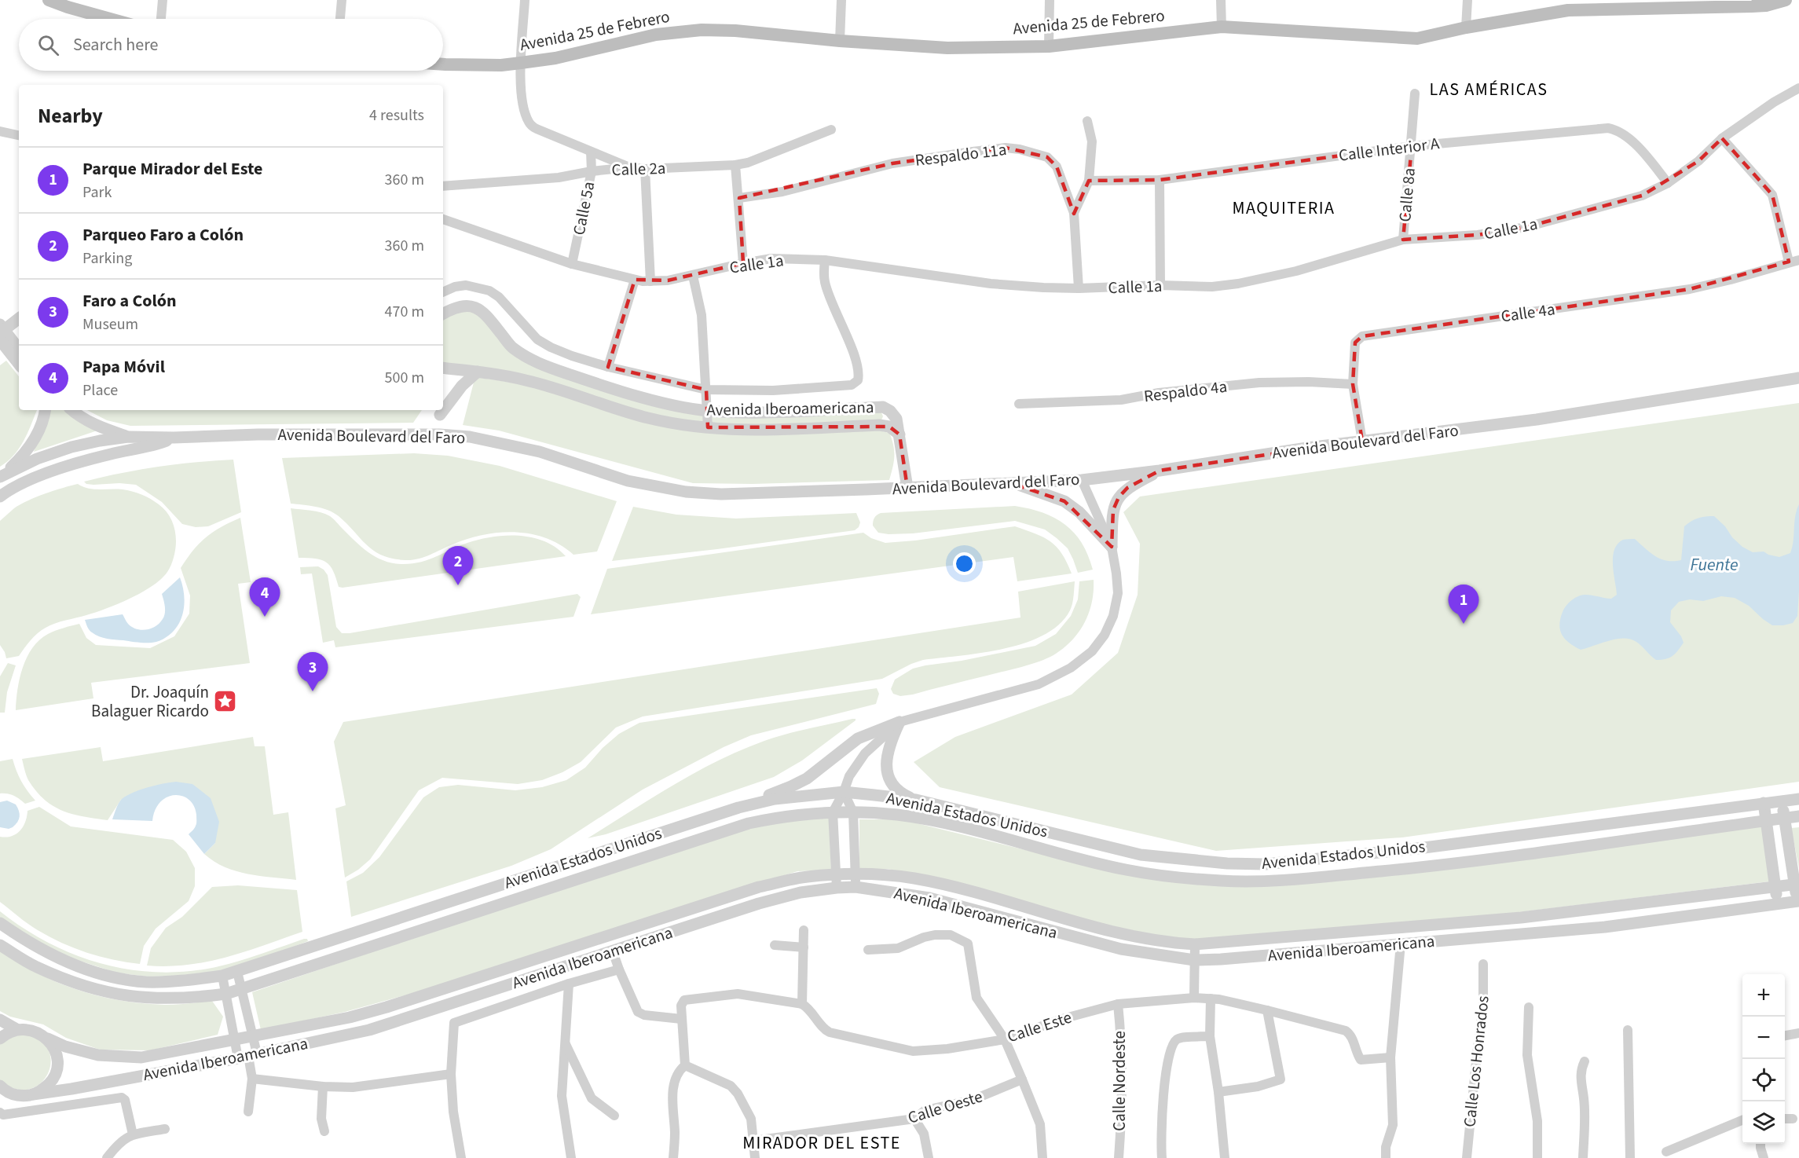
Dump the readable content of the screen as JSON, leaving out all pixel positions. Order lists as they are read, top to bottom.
{
  "streets": {
    "main road": ["Avenida 25 de Febrero"],
    "street": [
      "Calle Interior A",
      "Respaldo 11a",
      "Calle 2a",
      "Calle 8a",
      "Calle 5a",
      "Calle 1a",
      "Calle 4a",
      "Respaldo 4a",
      "Avenida Iberoamericana",
      "Avenida Boulevard del Faro",
      "Avenida Estados Unidos",
      "Calle Este",
      "Calle Los Honrados",
      "Calle Nordeste",
      "Calle Oeste"
    ]
  },
  "crossings": [
    ["Calle Interior A", "Calle 8a"],
    ["Calle Interior A", "Calle 1a"],
    ["Respaldo 11a", "Calle 1a"],
    ["Calle 2a", "Calle 5a"],
    ["Calle 8a", "Calle 1a"],
    ["Calle 5a", "Calle 1a"],
    ["Calle 4a", "Respaldo 4a"],
    ["Calle 4a", "Avenida Boulevard del Faro"],
    ["Avenida Iberoamericana", "Avenida Boulevard del Faro"],
    ["Calle Este", "Calle Nordeste"]
  ],
  "districts": ["LAS AMÉRICAS", "MAQUITERIA", "MIRADOR DEL ESTE"],
  "water": ["Fuente"],
  "places": {
    "place": ["Dr. Joaquín Balaguer Ricardo"]
  },
  "page": {
    "search": "Search here",
    "heading": ["Nearby", "4 results"],
    "list": [
      {
        "mark": "1",
        "name": "Parque Mirador del Este",
        "note": "Park",
        "value": "360 m"
      },
      {
        "mark": "2",
        "name": "Parqueo Faro a Colón",
        "note": "Parking",
        "value": "360 m"
      },
      {
        "mark": "3",
        "name": "Faro a Colón",
        "note": "Museum",
        "value": "470 m"
      },
      {
        "mark": "4",
        "name": "Papa Móvil",
        "note": "Place",
        "value": "500 m"
      }
    ],
    "pins": [
      "2",
      "4",
      "1",
      "3"
    ],
    "map_buttons": ["+", "−"]
  }
}
